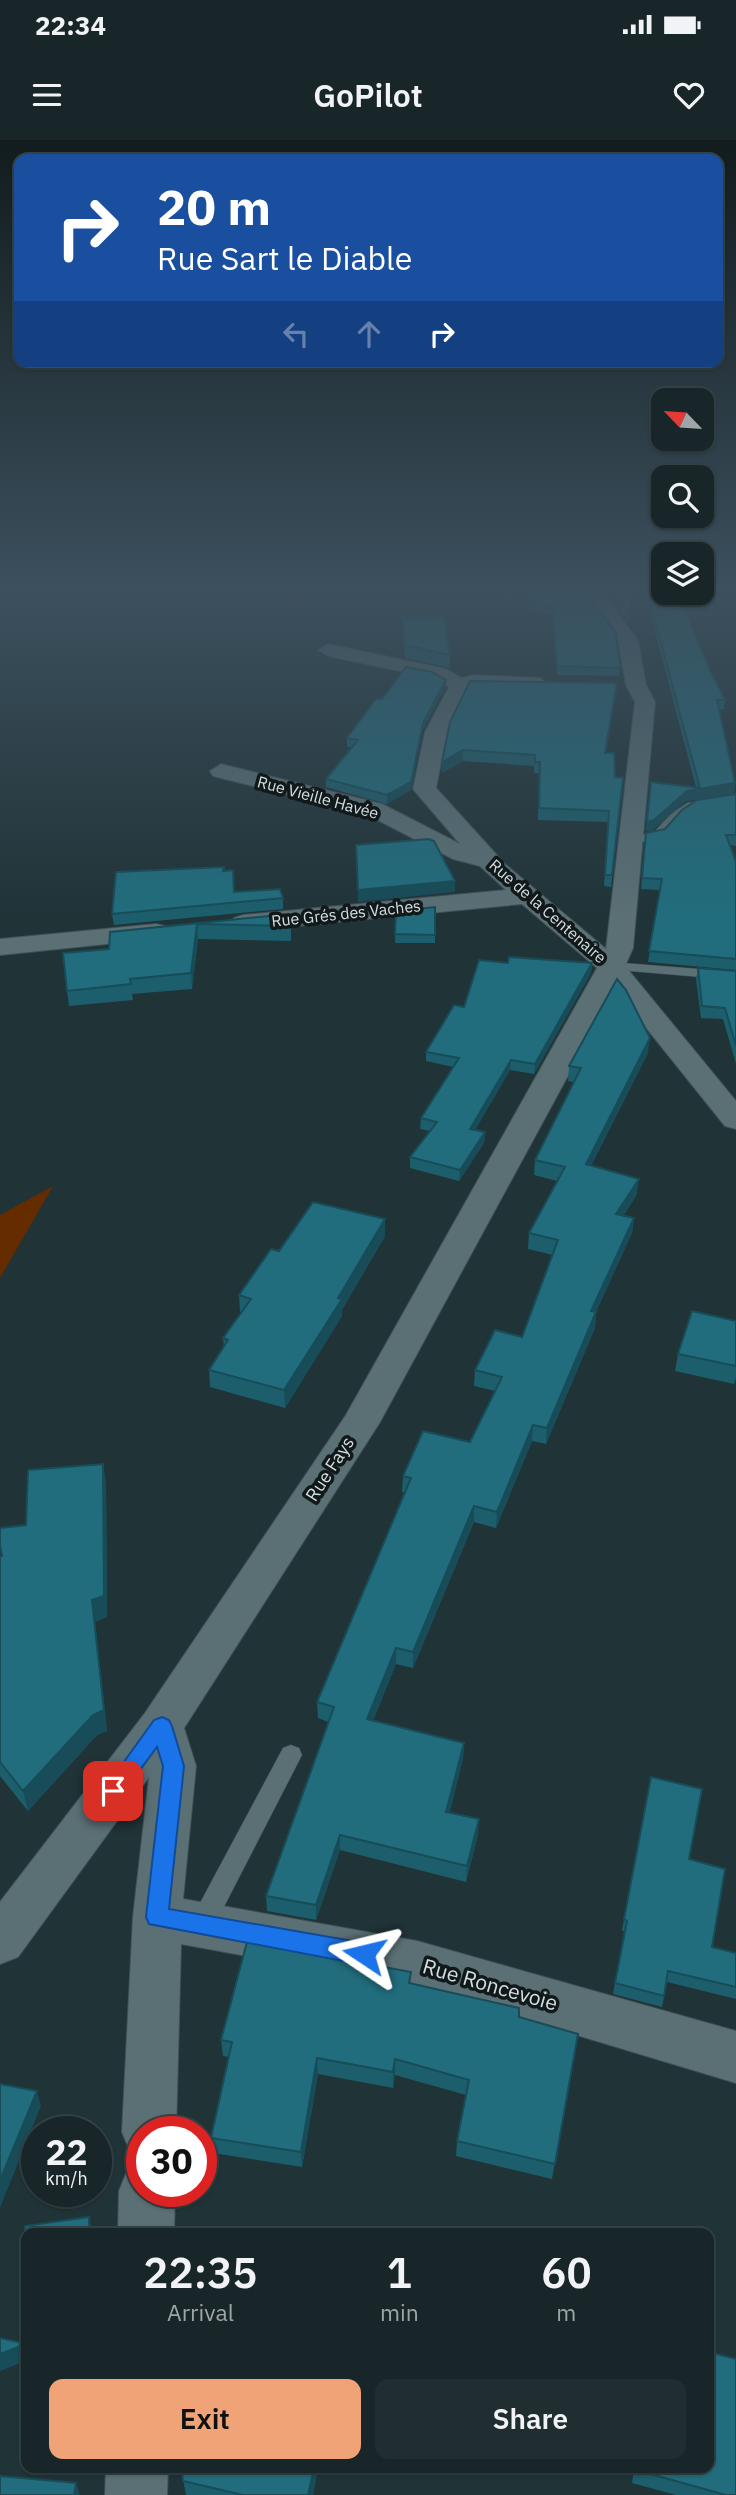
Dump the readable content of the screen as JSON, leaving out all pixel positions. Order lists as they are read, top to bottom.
{
  "streets": {
    "street": [
      "Rue Vieille Havée",
      "Rue de la Centenaire",
      "Rue Grés des Vaches",
      "Rue Fays",
      "Rue Roncevoie"
    ]
  },
  "crossings": [
    ["Rue Vieille Havée", "Rue de la Centenaire"],
    ["Rue de la Centenaire", "Rue Grés des Vaches"],
    ["Rue de la Centenaire", "Rue Fays"]
  ],
  "north": "top left",
  "page": {
    "status": "22:34",
    "header": "GoPilot",
    "turn": ["20 m", "Rue Sart le Diable"],
    "speed": "22 km/h",
    "limit": "30",
    "eta": [
      "22:35",
      "Arrival",
      "1",
      "min",
      "60",
      "m"
    ],
    "buttons": ["Exit", "Share"]
  }
}
